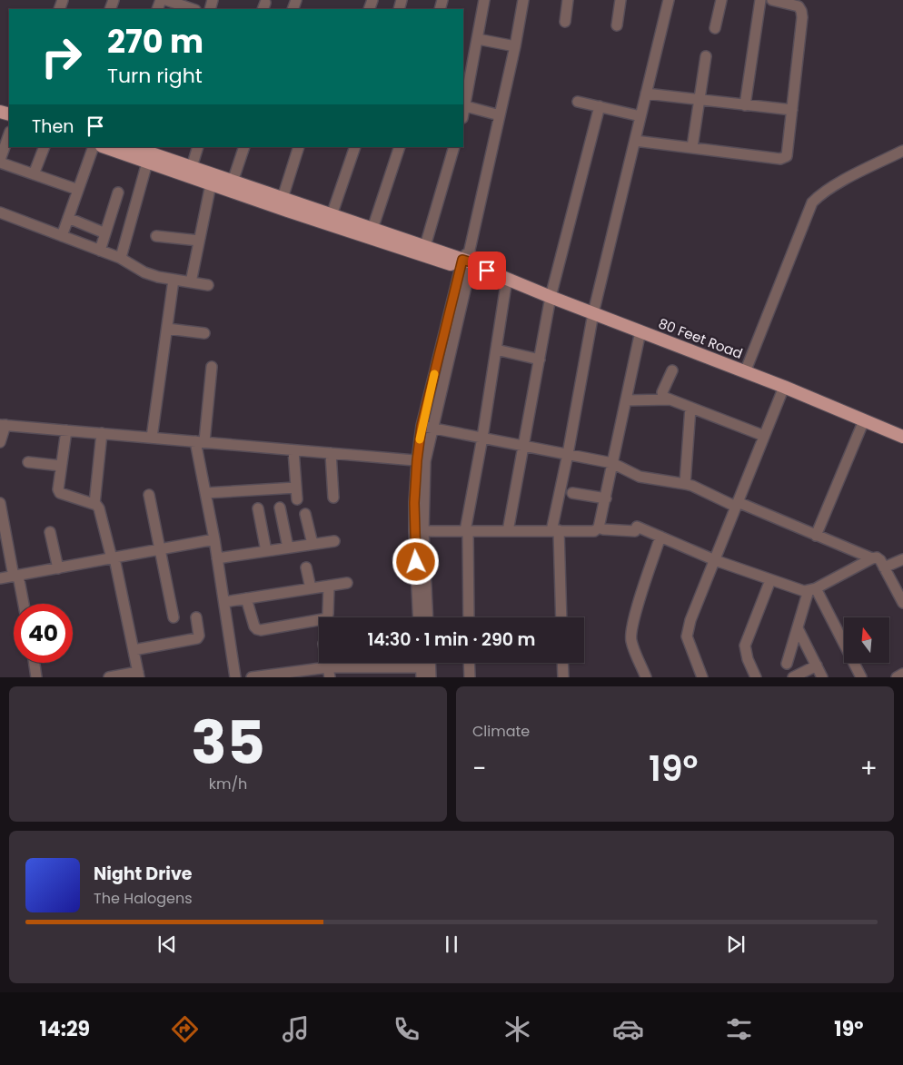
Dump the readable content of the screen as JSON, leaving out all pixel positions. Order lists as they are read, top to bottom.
{
  "streets": {
    "main road": ["80 Feet Road"]
  },
  "north": "top",
  "page": {
    "turn": ["270 m", "Turn right"],
    "then": "Then",
    "limit": "40",
    "trip": "14:30 · 1 min · 290 m",
    "tile": [
      ["35", "km/h"],
      "Climate"
    ],
    "heat": ["−", "19°", "+"],
    "song": ["Night Drive", "The Halogens"],
    "tabs": ["14:29", "19°"]
  }
}
